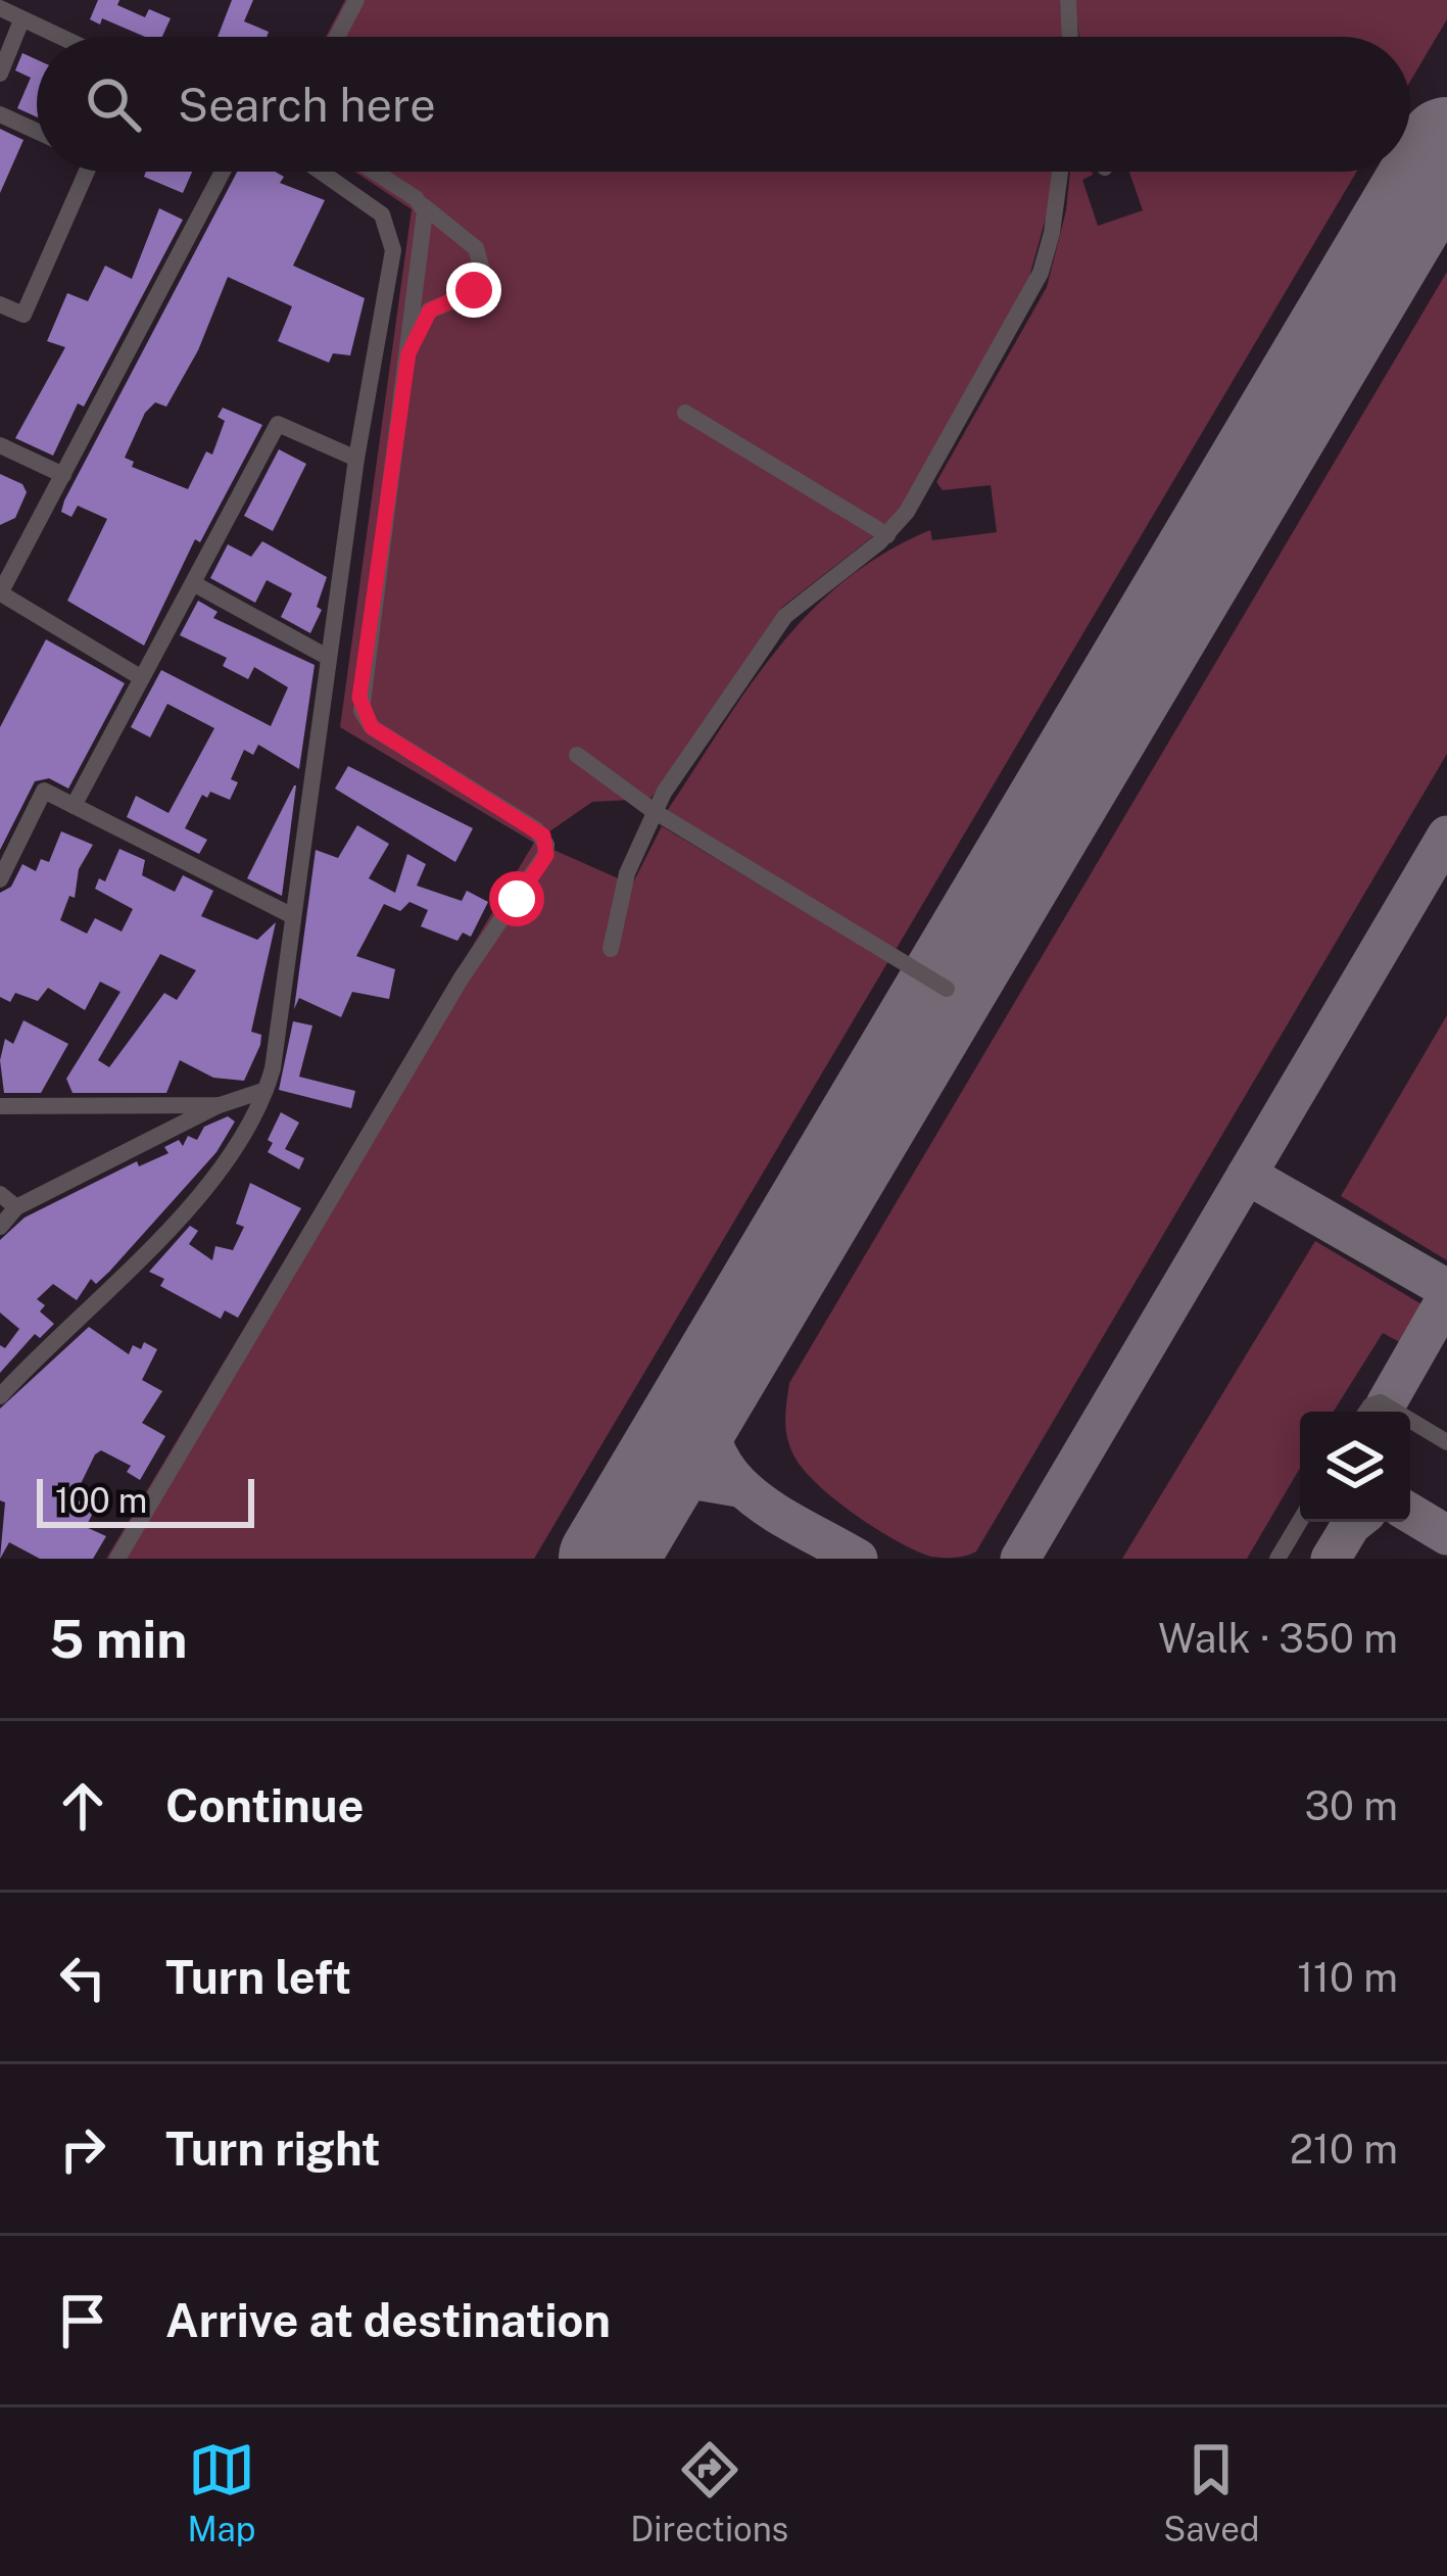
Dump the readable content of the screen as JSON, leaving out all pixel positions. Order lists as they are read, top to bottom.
{
  "scale_bar": "100 m",
  "page": {
    "search": "Search here",
    "scale": "100 m",
    "heading": ["5 min", "Walk · 350 m"],
    "list": [
      ["Continue", "30 m"],
      ["Turn left", "110 m"],
      ["Turn right", "210 m"],
      "Arrive at destination"
    ],
    "nav": ["Map", "Directions", "Saved"]
  }
}
